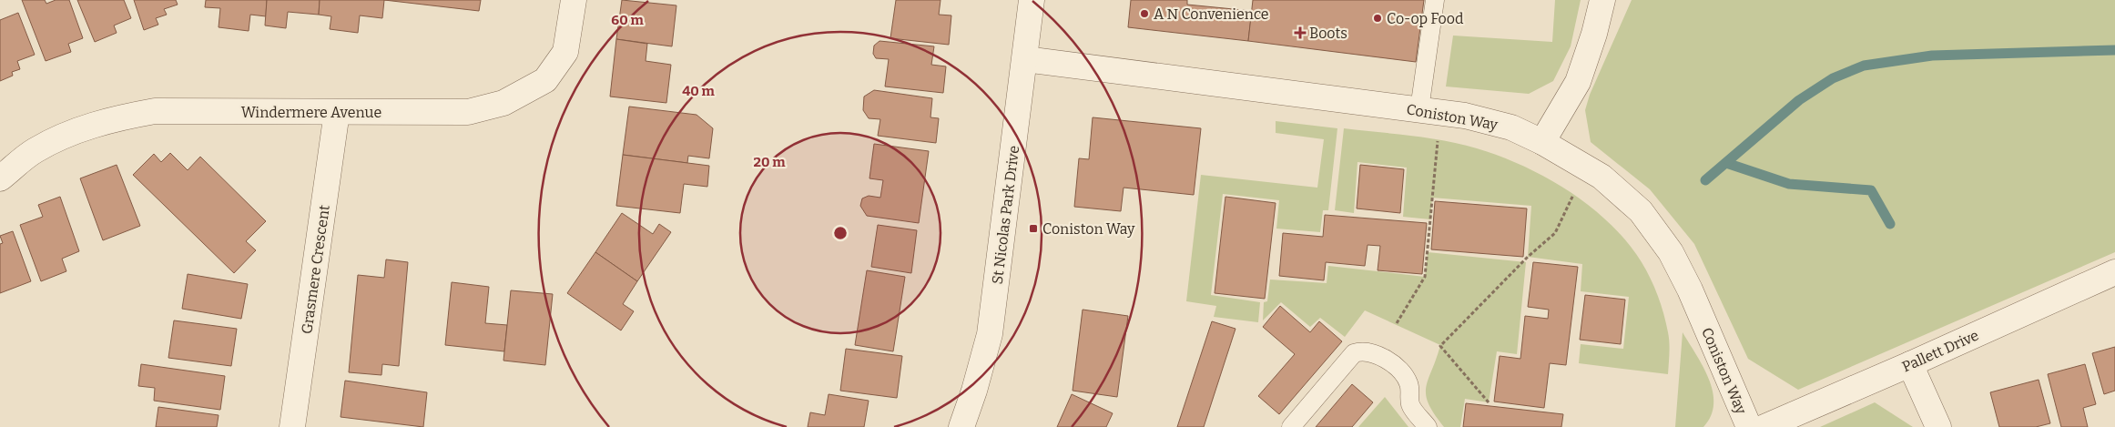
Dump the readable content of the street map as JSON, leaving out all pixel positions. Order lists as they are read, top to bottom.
{
  "streets": {
    "street": [
      "Windermere Avenue",
      "Coniston Way",
      "St Nicolas Park Drive",
      "Grasmere Crescent",
      "Pallett Drive"
    ]
  },
  "crossings": [
    ["Windermere Avenue", "Grasmere Crescent"],
    ["Coniston Way", "St Nicolas Park Drive"]
  ],
  "places": {
    "other": ["A N Convenience", "Co-op Food"],
    "health": ["Boots"],
    "transit": ["Coniston Way"]
  },
  "rings": ["60 m", "40 m", "20 m"]
}
